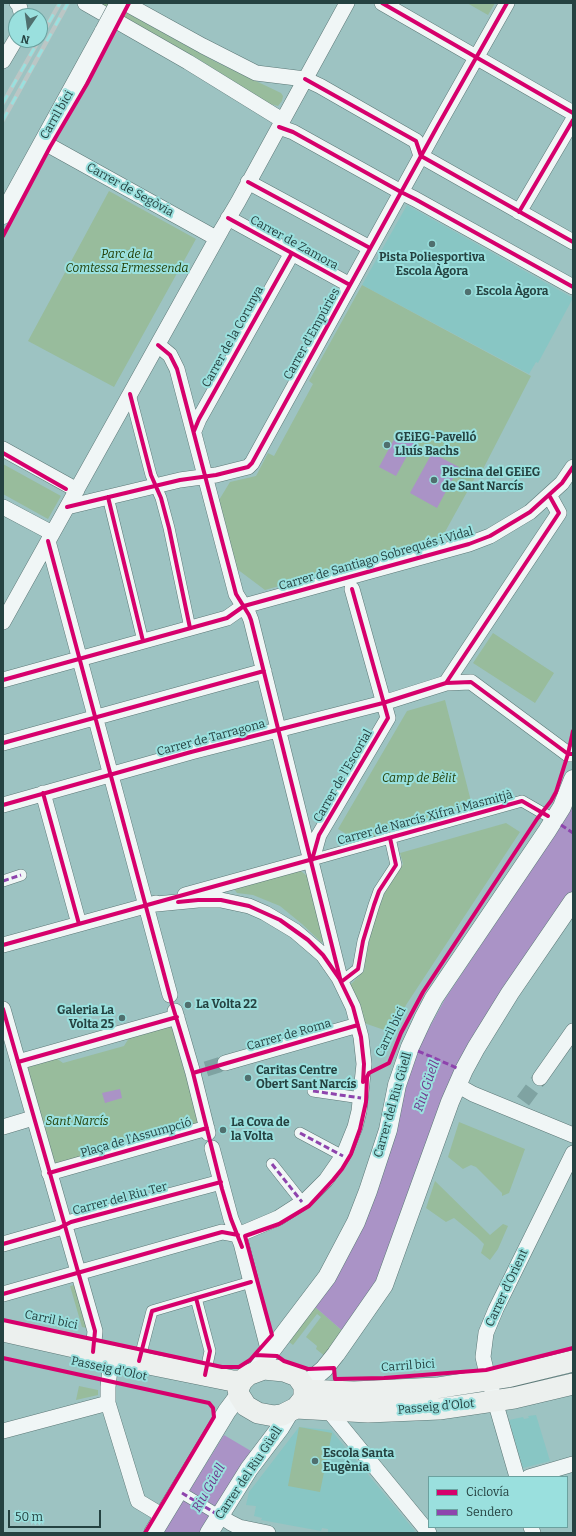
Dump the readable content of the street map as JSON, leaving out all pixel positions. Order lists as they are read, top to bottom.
{
  "streets": {
    "main road": ["Passeig d'Olot"],
    "street": [
      "Carrer de Segòvia",
      "Carrer de Zamora",
      "Carrer d'Empúries",
      "Carrer de la Corunya",
      "Carrer de Santiago Sobrequés i Vidal",
      "Carrer de Tarragona",
      "Carrer de l'Escorial",
      "Carrer de Narcís Xifra i Masmitjà",
      "Carrer de Roma",
      "Carrer del Riu Güell",
      "Plaça de l'Assumpció",
      "Carrer del Riu Ter",
      "Carrer d'Orient"
    ],
    "cycle path": ["Carril bici"]
  },
  "crossings": [
    ["Carrer de Zamora", "Carrer d'Empúries"],
    ["Carrer de Zamora", "Carrer de la Corunya"],
    ["Carrer de Tarragona", "Carrer de l'Escorial"],
    ["Carrer de l'Escorial", "Carrer de Narcís Xifra i Masmitjà"],
    ["Carrer del Riu Güell", "Passeig d'Olot"],
    ["Carrer d'Orient", "Passeig d'Olot"]
  ],
  "water": ["Riu Güell"],
  "parks": ["Parc de la Comtessa Ermessenda", "Camp de Bèlit", "Sant Narcís"],
  "places": [
    "Pista Poliesportiva Escola Àgora",
    "Escola Àgora",
    "GEiEG-Pavelló Lluís Bachs",
    "Piscina del GEiEG de Sant Narcís",
    "La Volta 22",
    "Galeria La Volta 25",
    "Caritas Centre Obert Sant Narcís",
    "La Cova de la Volta",
    "Escola Santa Eugènia"
  ],
  "legend": ["Ciclovía", "Sendero"],
  "scale_bar": "50 m",
  "north": "bottom"
}
